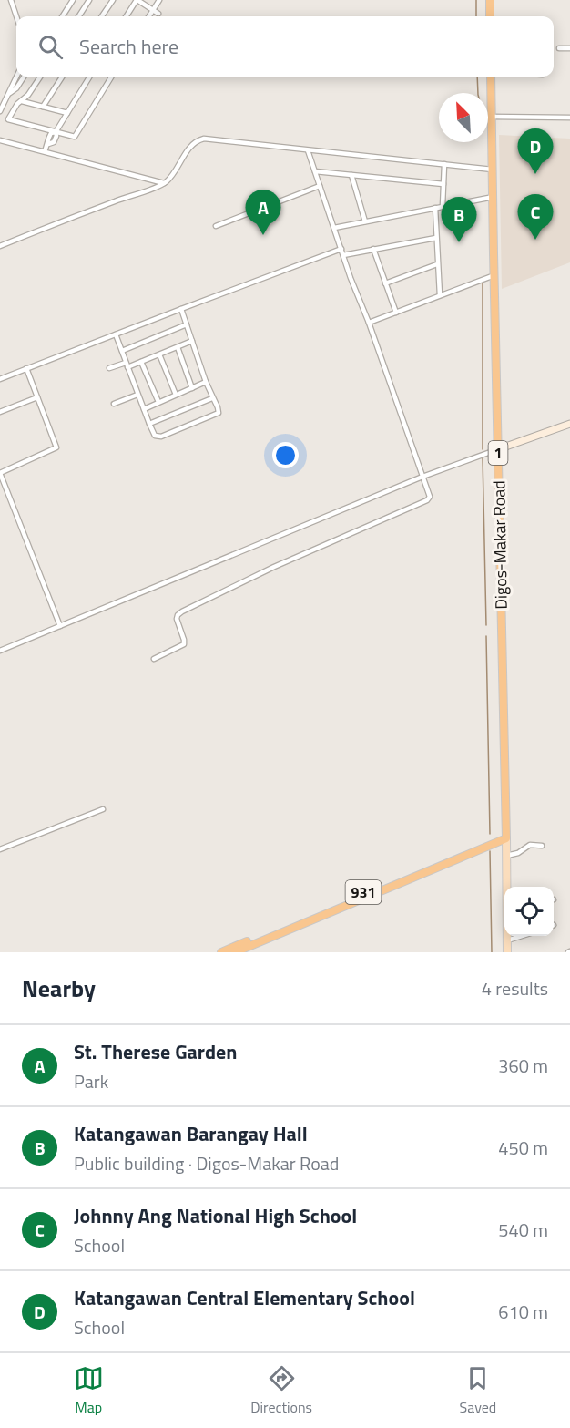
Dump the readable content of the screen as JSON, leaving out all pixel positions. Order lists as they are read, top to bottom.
{
  "streets": {
    "highway": ["1", "Digos-Makar Road", "931"]
  },
  "crossings": [
    ["Digos-Makar Road", "931"]
  ],
  "north": "top left",
  "page": {
    "search": "Search here",
    "pins": [
      "D",
      "A",
      "C",
      "B"
    ],
    "heading": ["Nearby", "4 results"],
    "list": [
      {
        "mark": "A",
        "name": "St. Therese Garden",
        "note": "Park",
        "value": "360 m"
      },
      {
        "mark": "B",
        "name": "Katangawan Barangay Hall",
        "note": "Public building · Digos-Makar Road",
        "value": "450 m"
      },
      {
        "mark": "C",
        "name": "Johnny Ang National High School",
        "note": "School",
        "value": "540 m"
      },
      {
        "mark": "D",
        "name": "Katangawan Central Elementary School",
        "note": "School",
        "value": "610 m"
      }
    ],
    "nav": ["Map", "Directions", "Saved"]
  }
}
